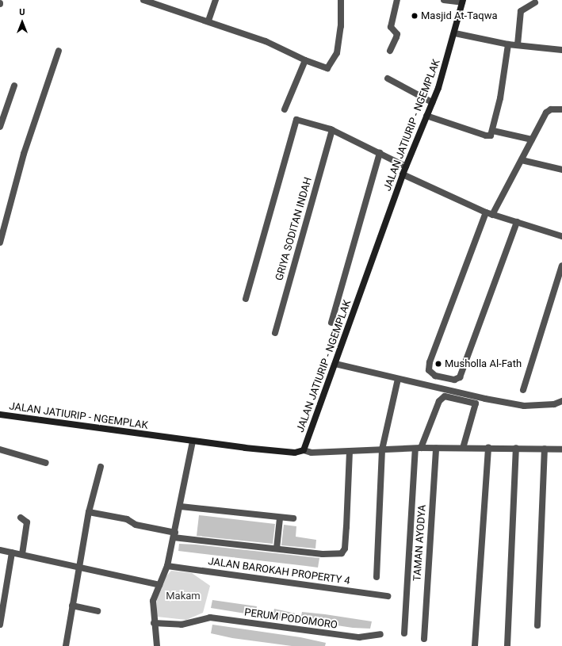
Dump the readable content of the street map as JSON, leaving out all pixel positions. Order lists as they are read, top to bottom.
{
  "streets": {
    "street": [
      "JALAN JATIURIP - NGEMPLAK",
      "GRIYA SODITAN INDAH",
      "TAMAN AYODYA",
      "JALAN BAROKAH PROPERTY 4",
      "PERUM PODOMORO"
    ]
  },
  "parks": ["Makam"],
  "places": ["Masjid At-Taqwa", "Musholla Al-Fath"],
  "north": "top"
}
